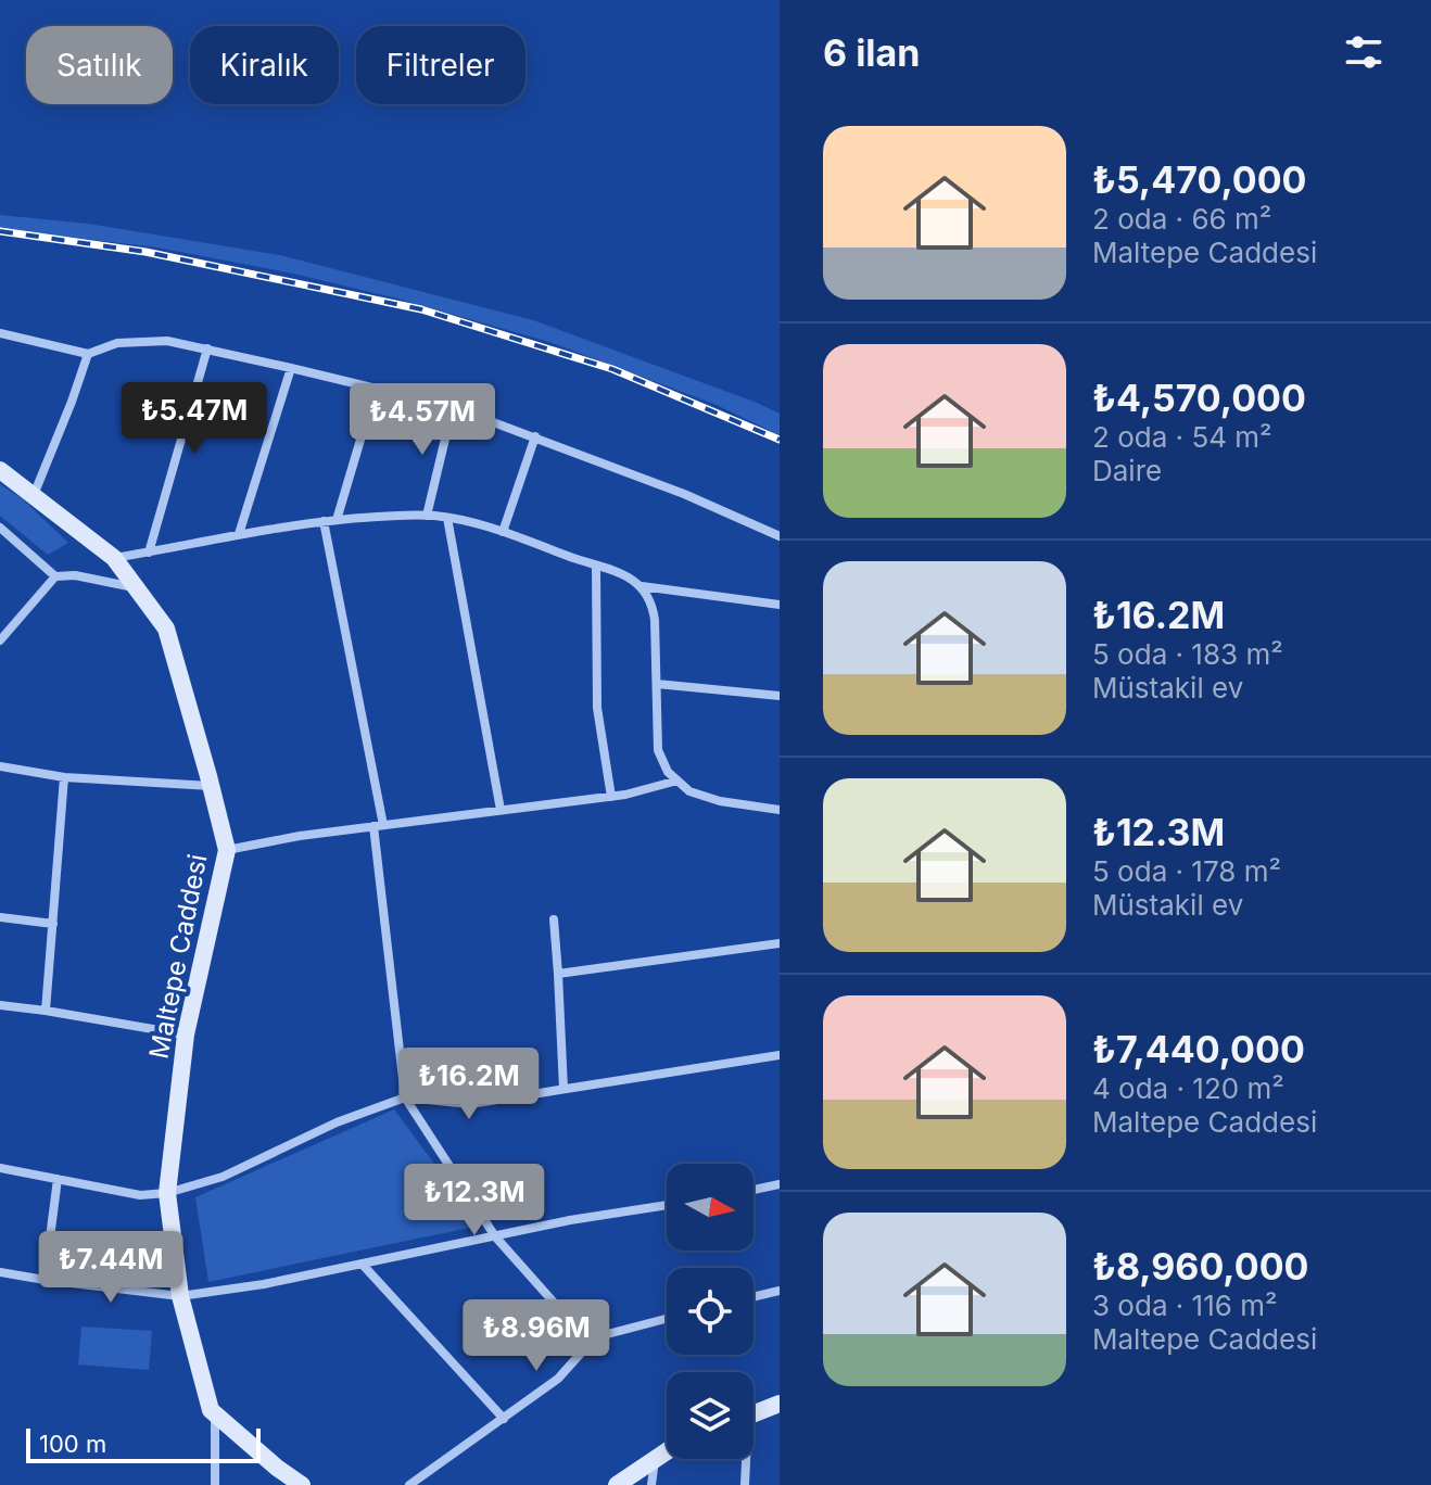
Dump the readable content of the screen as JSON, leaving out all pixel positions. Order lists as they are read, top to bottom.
{
  "streets": {
    "street": ["Maltepe Caddesi"]
  },
  "scale_bar": "100 m",
  "north": "right",
  "page": {
    "heading": "6 ilan",
    "chip": ["Satılık", "Kiralık", "Filtreler"],
    "list": [
      {
        "name": "₺5,470,000",
        "note": "2 oda · 66 m² · Maltepe Caddesi"
      },
      {
        "name": "₺4,570,000",
        "note": "2 oda · 54 m² · Daire"
      },
      {
        "name": "₺16.2M",
        "note": "5 oda · 183 m² · Müstakil ev"
      },
      {
        "name": "₺12.3M",
        "note": "5 oda · 178 m² · Müstakil ev"
      },
      {
        "name": "₺7,440,000",
        "note": "4 oda · 120 m² · Maltepe Caddesi"
      },
      {
        "name": "₺8,960,000",
        "note": "3 oda · 116 m² · Maltepe Caddesi"
      }
    ],
    "price": [
      "₺5.47M",
      "₺4.57M",
      "₺16.2M",
      "₺12.3M",
      "₺7.44M",
      "₺8.96M"
    ],
    "scale": "100 m"
  }
}
